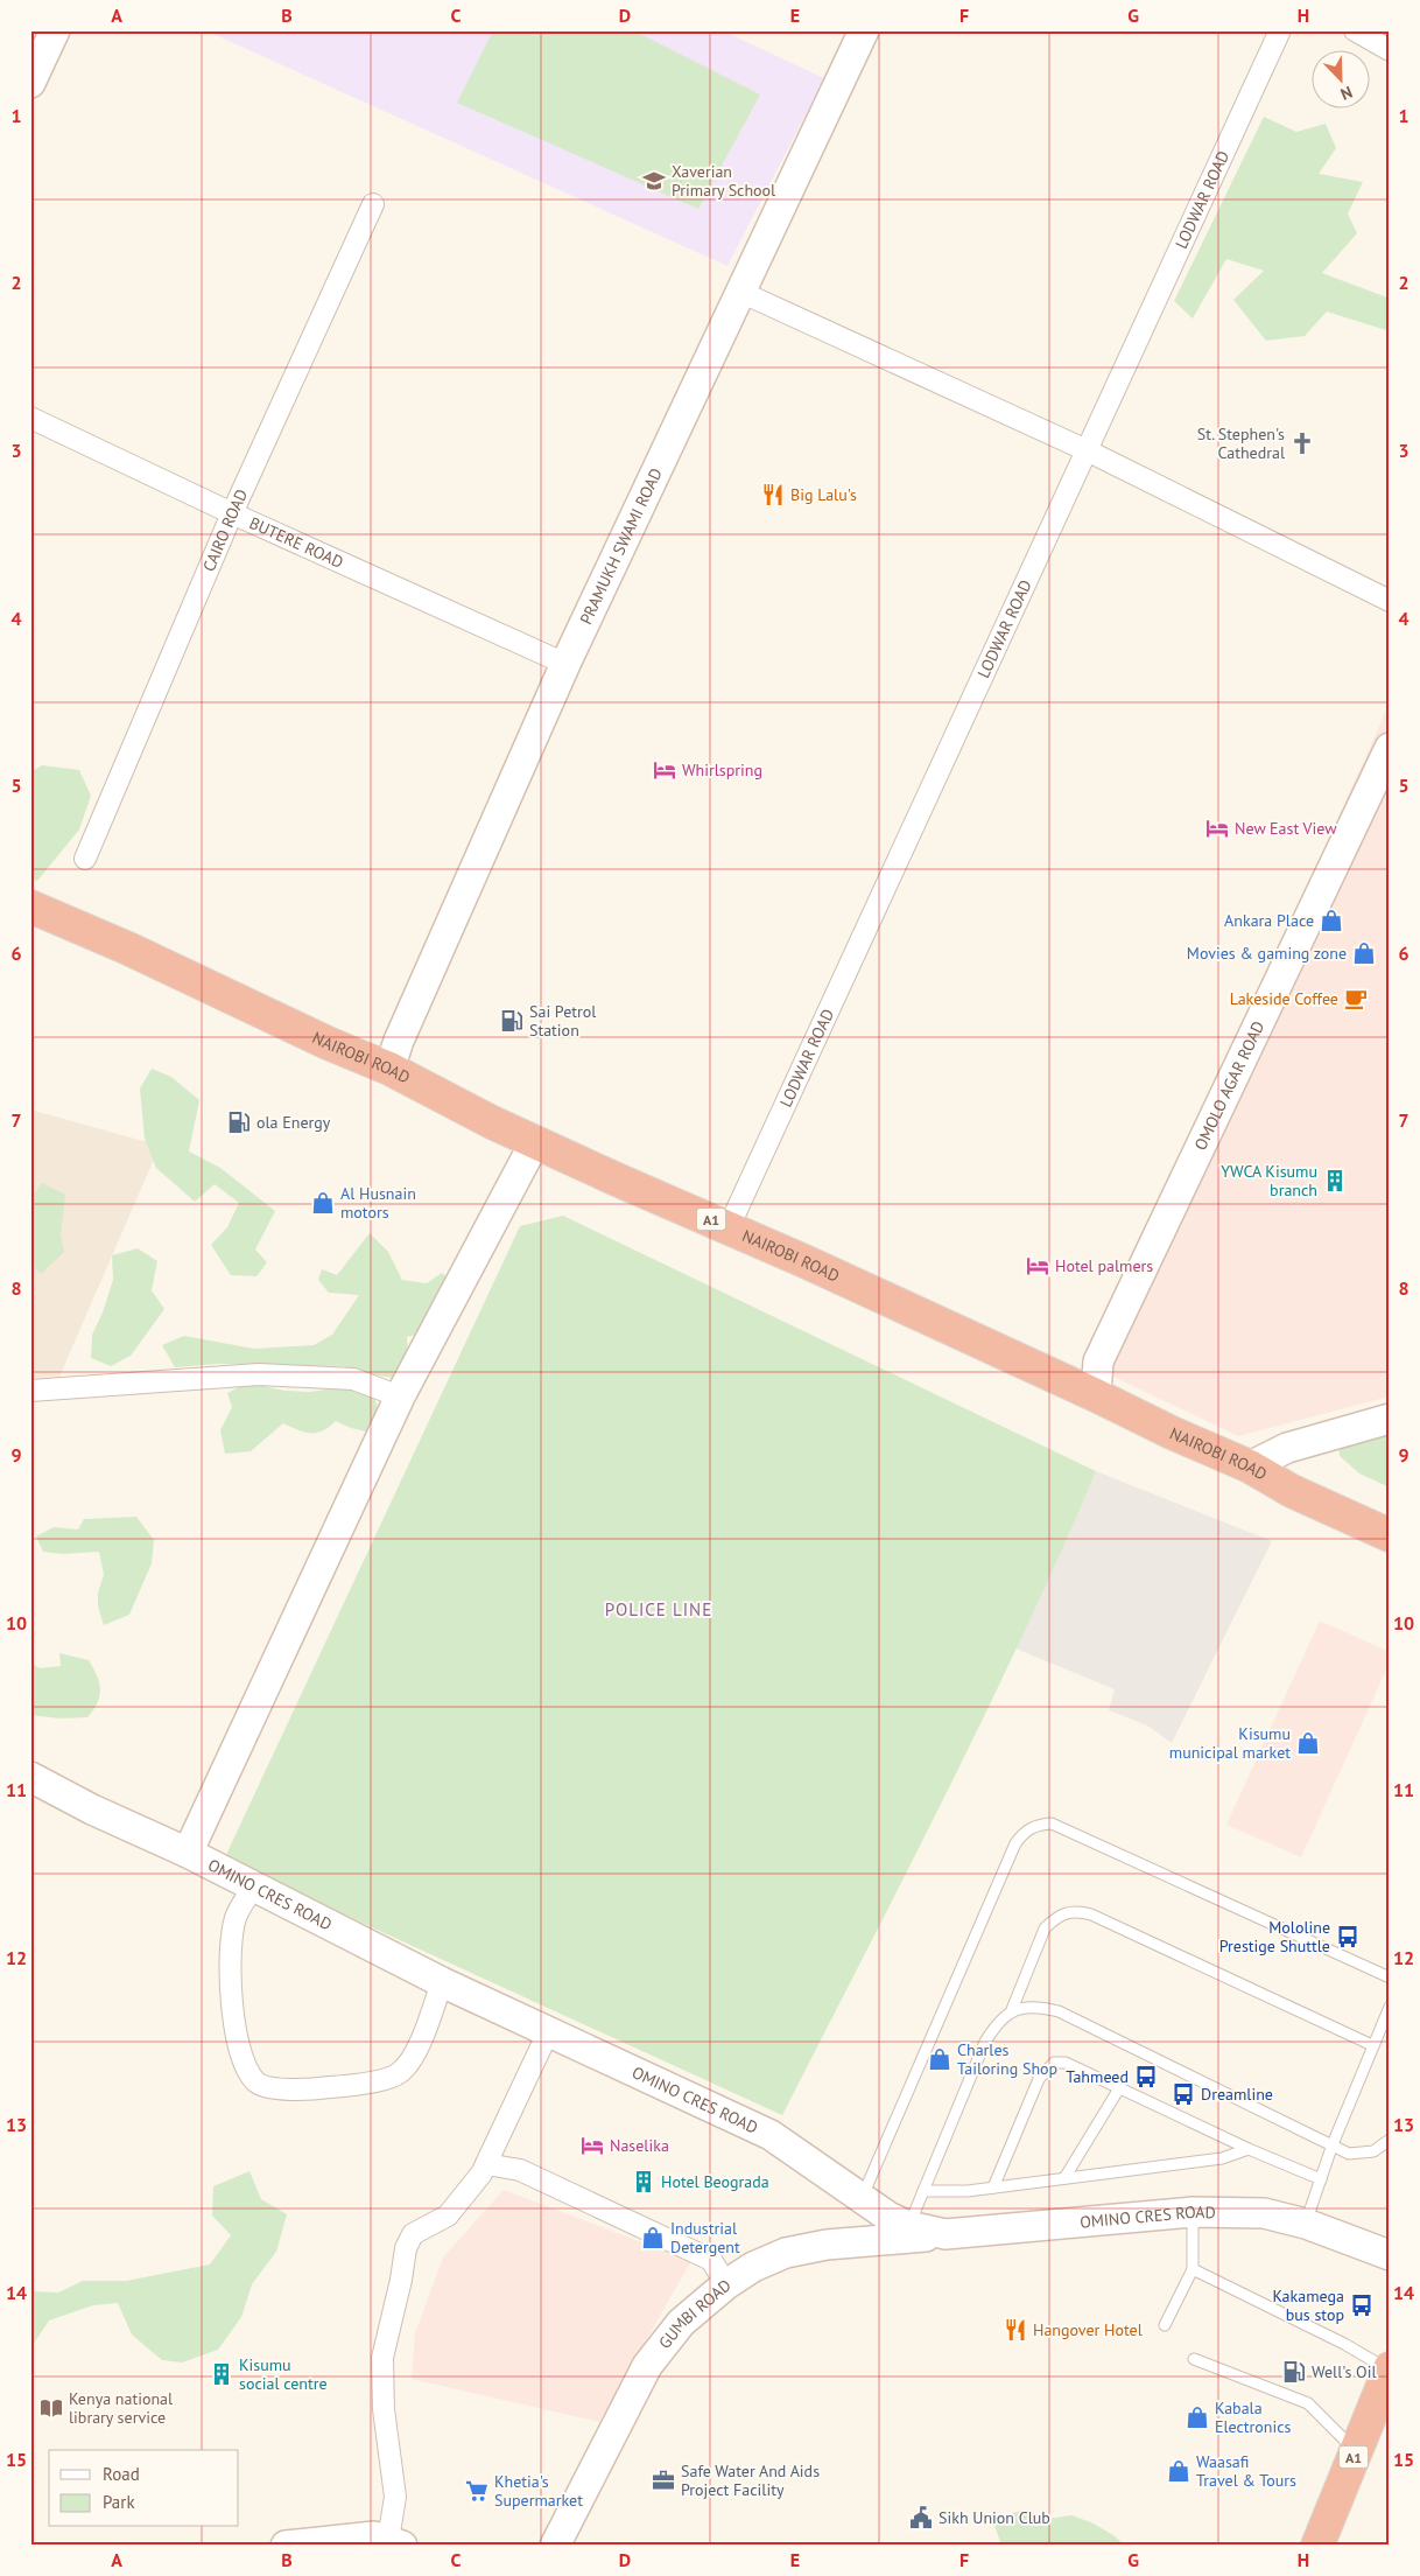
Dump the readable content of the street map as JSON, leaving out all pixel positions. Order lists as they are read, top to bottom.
{
  "streets": {
    "highway": ["NAIROBI ROAD", "A1"],
    "street": [
      "LODWAR ROAD",
      "CAIRO ROAD",
      "BUTERE ROAD",
      "PRAMUKH SWAMI ROAD",
      "OMOLO AGAR ROAD",
      "OMINO CRES ROAD",
      "GUMBI ROAD"
    ]
  },
  "crossings": [
    ["LODWAR ROAD", "NAIROBI ROAD"],
    ["CAIRO ROAD", "BUTERE ROAD"],
    ["BUTERE ROAD", "PRAMUKH SWAMI ROAD"],
    ["PRAMUKH SWAMI ROAD", "NAIROBI ROAD"],
    ["NAIROBI ROAD", "OMOLO AGAR ROAD"],
    ["OMINO CRES ROAD", "GUMBI ROAD"]
  ],
  "districts": ["POLICE LINE"],
  "places": {
    "school or university": ["Xaverian Primary School"],
    "church": ["St. Stephen's Cathedral"],
    "restaurant": ["Big Lalu's", "Hangover Hotel"],
    "hotel": [
      "Whirlspring",
      "New East View",
      "Hotel palmers",
      "Naselika"
    ],
    "shop": [
      "Ankara Place",
      "Movies & gaming zone",
      "Al Husnain motors",
      "Kisumu municipal market",
      "Charles Tailoring Shop",
      "Industrial Detergent",
      "Kabala Electronics",
      "Waasafi Travel & Tours"
    ],
    "cafe": ["Lakeside Coffee"],
    "fuel station": ["Sai Petrol Station", "ola Energy", "Well's Oil"],
    "building": ["YWCA Kisumu branch", "Hotel Beograda", "Kisumu social centre"],
    "bus stop": [
      "Mololine Prestige Shuttle",
      "Tahmeed",
      "Dreamline",
      "Kakamega bus stop"
    ],
    "library": ["Kenya national library service"],
    "office": ["Safe Water And Aids Project Facility"],
    "supermarket": ["Khetia's Supermarket"],
    "public building": ["Sikh Union Club"]
  },
  "legend": ["Road", "Park"],
  "north": "bottom right",
  "grid": {
    "columns": [
      "A",
      "B",
      "C",
      "D",
      "E",
      "F",
      "G",
      "H"
    ],
    "rows": [
      "1",
      "2",
      "3",
      "4",
      "5",
      "6",
      "7",
      "8",
      "9",
      "10",
      "11",
      "12",
      "13",
      "14",
      "15"
    ]
  }
}
